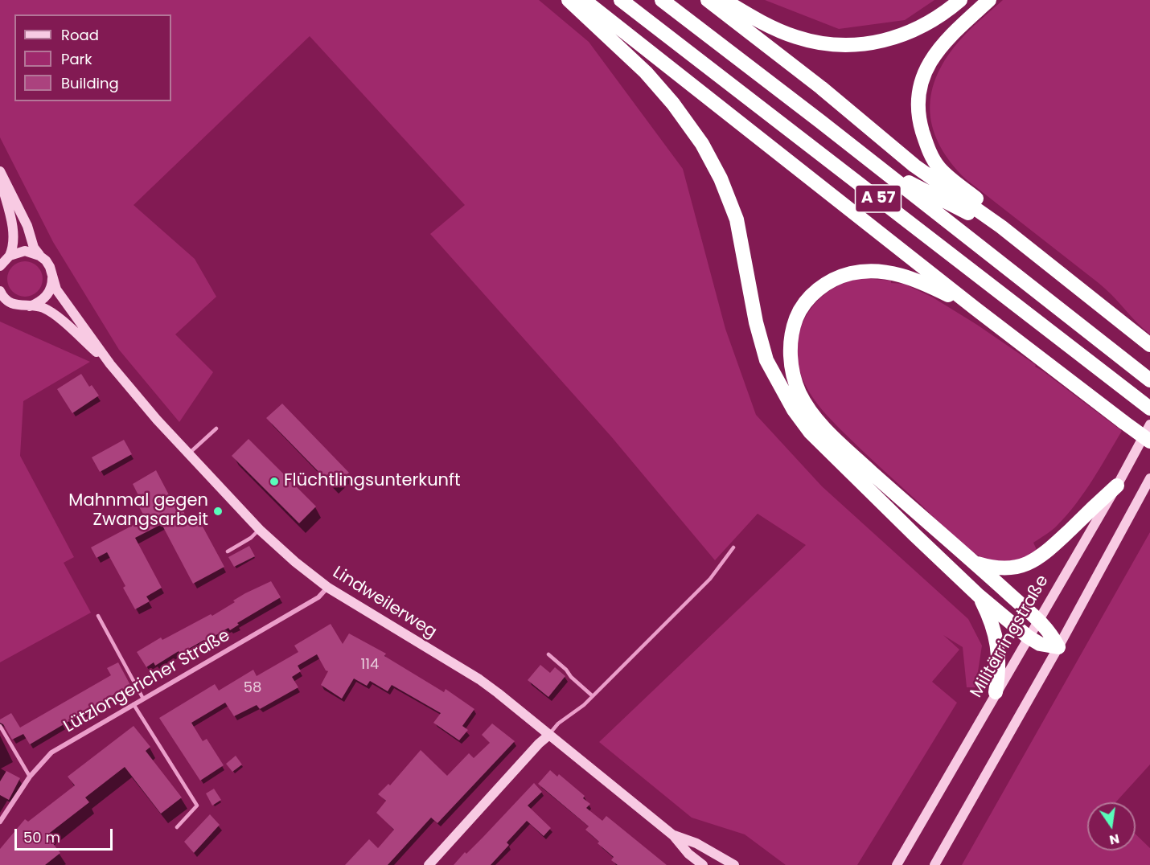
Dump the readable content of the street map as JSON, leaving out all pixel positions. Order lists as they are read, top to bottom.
{
  "streets": {
    "highway": ["A 57"],
    "street": ["Lindweilerweg", "Militärringstraße", "Lützlongericher Straße"]
  },
  "crossings": [
    ["Lindweilerweg", "Lützlongericher Straße"]
  ],
  "places": ["Flüchtlingsunterkunft", "Mahnmal gegen Zwangsarbeit"],
  "house_numbers": ["114", "58"],
  "legend": ["Road", "Park", "Building"],
  "scale_bar": "50 m",
  "north": "bottom"
}
